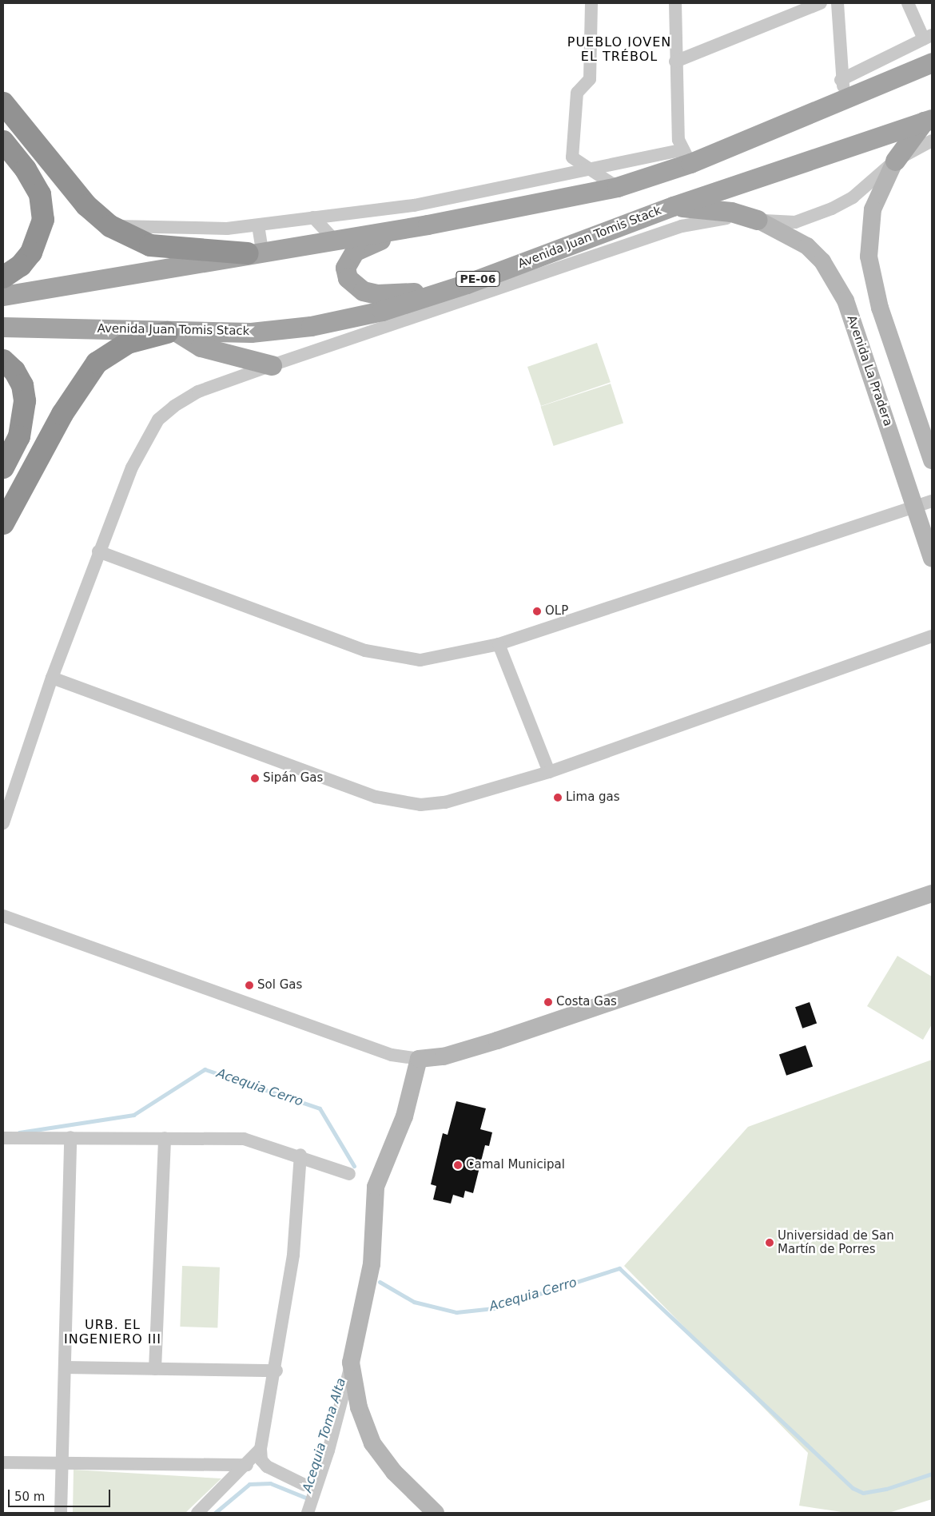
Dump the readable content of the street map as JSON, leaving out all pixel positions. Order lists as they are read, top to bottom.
{
  "streets": {
    "main road": ["Avenida Juan Tomis Stack", "PE-06"],
    "street": ["Avenida La Pradera"]
  },
  "crossings": [
    ["Avenida Juan Tomis Stack", "PE-06"],
    ["Avenida Juan Tomis Stack", "Avenida La Pradera"],
    ["PE-06", "Avenida La Pradera"]
  ],
  "districts": ["PUEBLO JOVEN EL TRÉBOL", "URB. EL INGENIERO III"],
  "water": ["Acequia Cerro", "Acequia Toma Alta"],
  "places": [
    "OLP",
    "Sipán Gas",
    "Lima gas",
    "Sol Gas",
    "Costa Gas",
    "Camal Municipal",
    "Universidad de San Martín de Porres"
  ],
  "scale_bar": "50 m"
}
